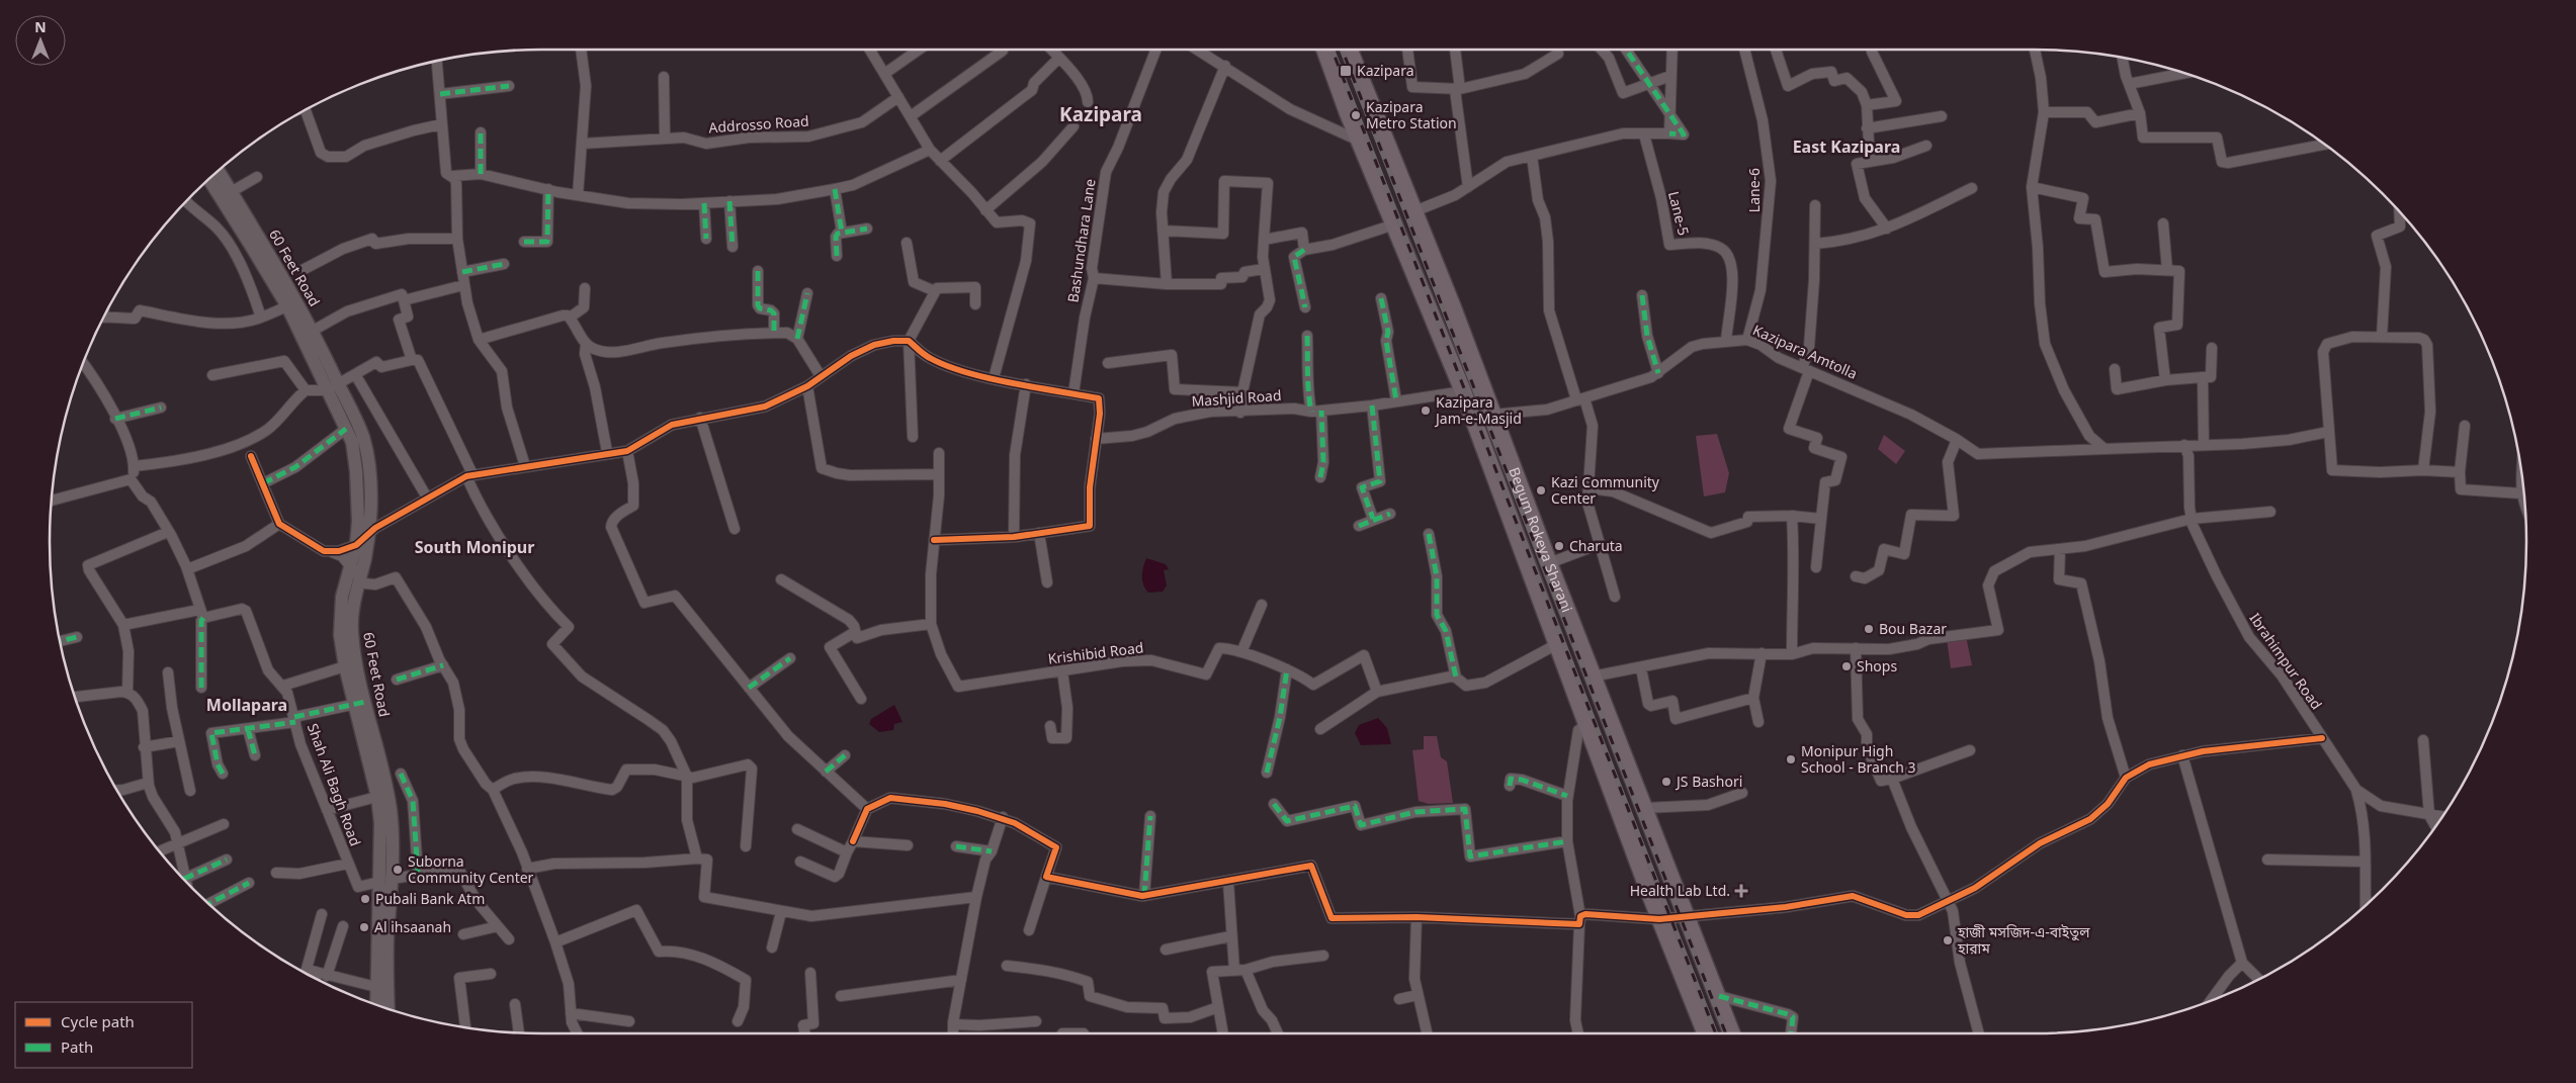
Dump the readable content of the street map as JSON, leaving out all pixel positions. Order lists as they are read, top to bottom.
{
  "streets": {
    "main road": ["Begum Rokeya Sharani"],
    "street": [
      "Addrosso Road",
      "Lane-6",
      "Lane-5",
      "Bashundhara Lane",
      "60 Feet Road",
      "Kazipara Amtolla",
      "Mashjid Road",
      "Krishibid Road",
      "Ibrahimpur Road",
      "Shah Ali Bagh Road"
    ]
  },
  "crossings": [
    ["Lane-6", "Kazipara Amtolla"],
    ["Lane-5", "Kazipara Amtolla"],
    ["60 Feet Road", "Shah Ali Bagh Road"],
    ["Kazipara Amtolla", "Begum Rokeya Sharani"],
    ["Kazipara Amtolla", "Ibrahimpur Road"],
    ["Mashjid Road", "Begum Rokeya Sharani"]
  ],
  "districts": [
    "Kazipara",
    "East Kazipara",
    "South Monipur",
    "Mollapara"
  ],
  "places": {
    "transit": ["Kazipara"],
    "other": [
      "Kazipara Metro Station",
      "Kazipara Jam-e-Masjid",
      "Kazi Community Center",
      "Charuta",
      "Bou Bazar",
      "Shops",
      "Monipur High School - Branch 3",
      "JS Bashori",
      "Suborna Community Center",
      "Pubali Bank Atm",
      "Al ihsaanah",
      "হাজী মসজিদ-এ-বাইতুল হারাম"
    ],
    "health": ["Health Lab Ltd."]
  },
  "legend": ["Cycle path", "Path"],
  "north": "top"
}
